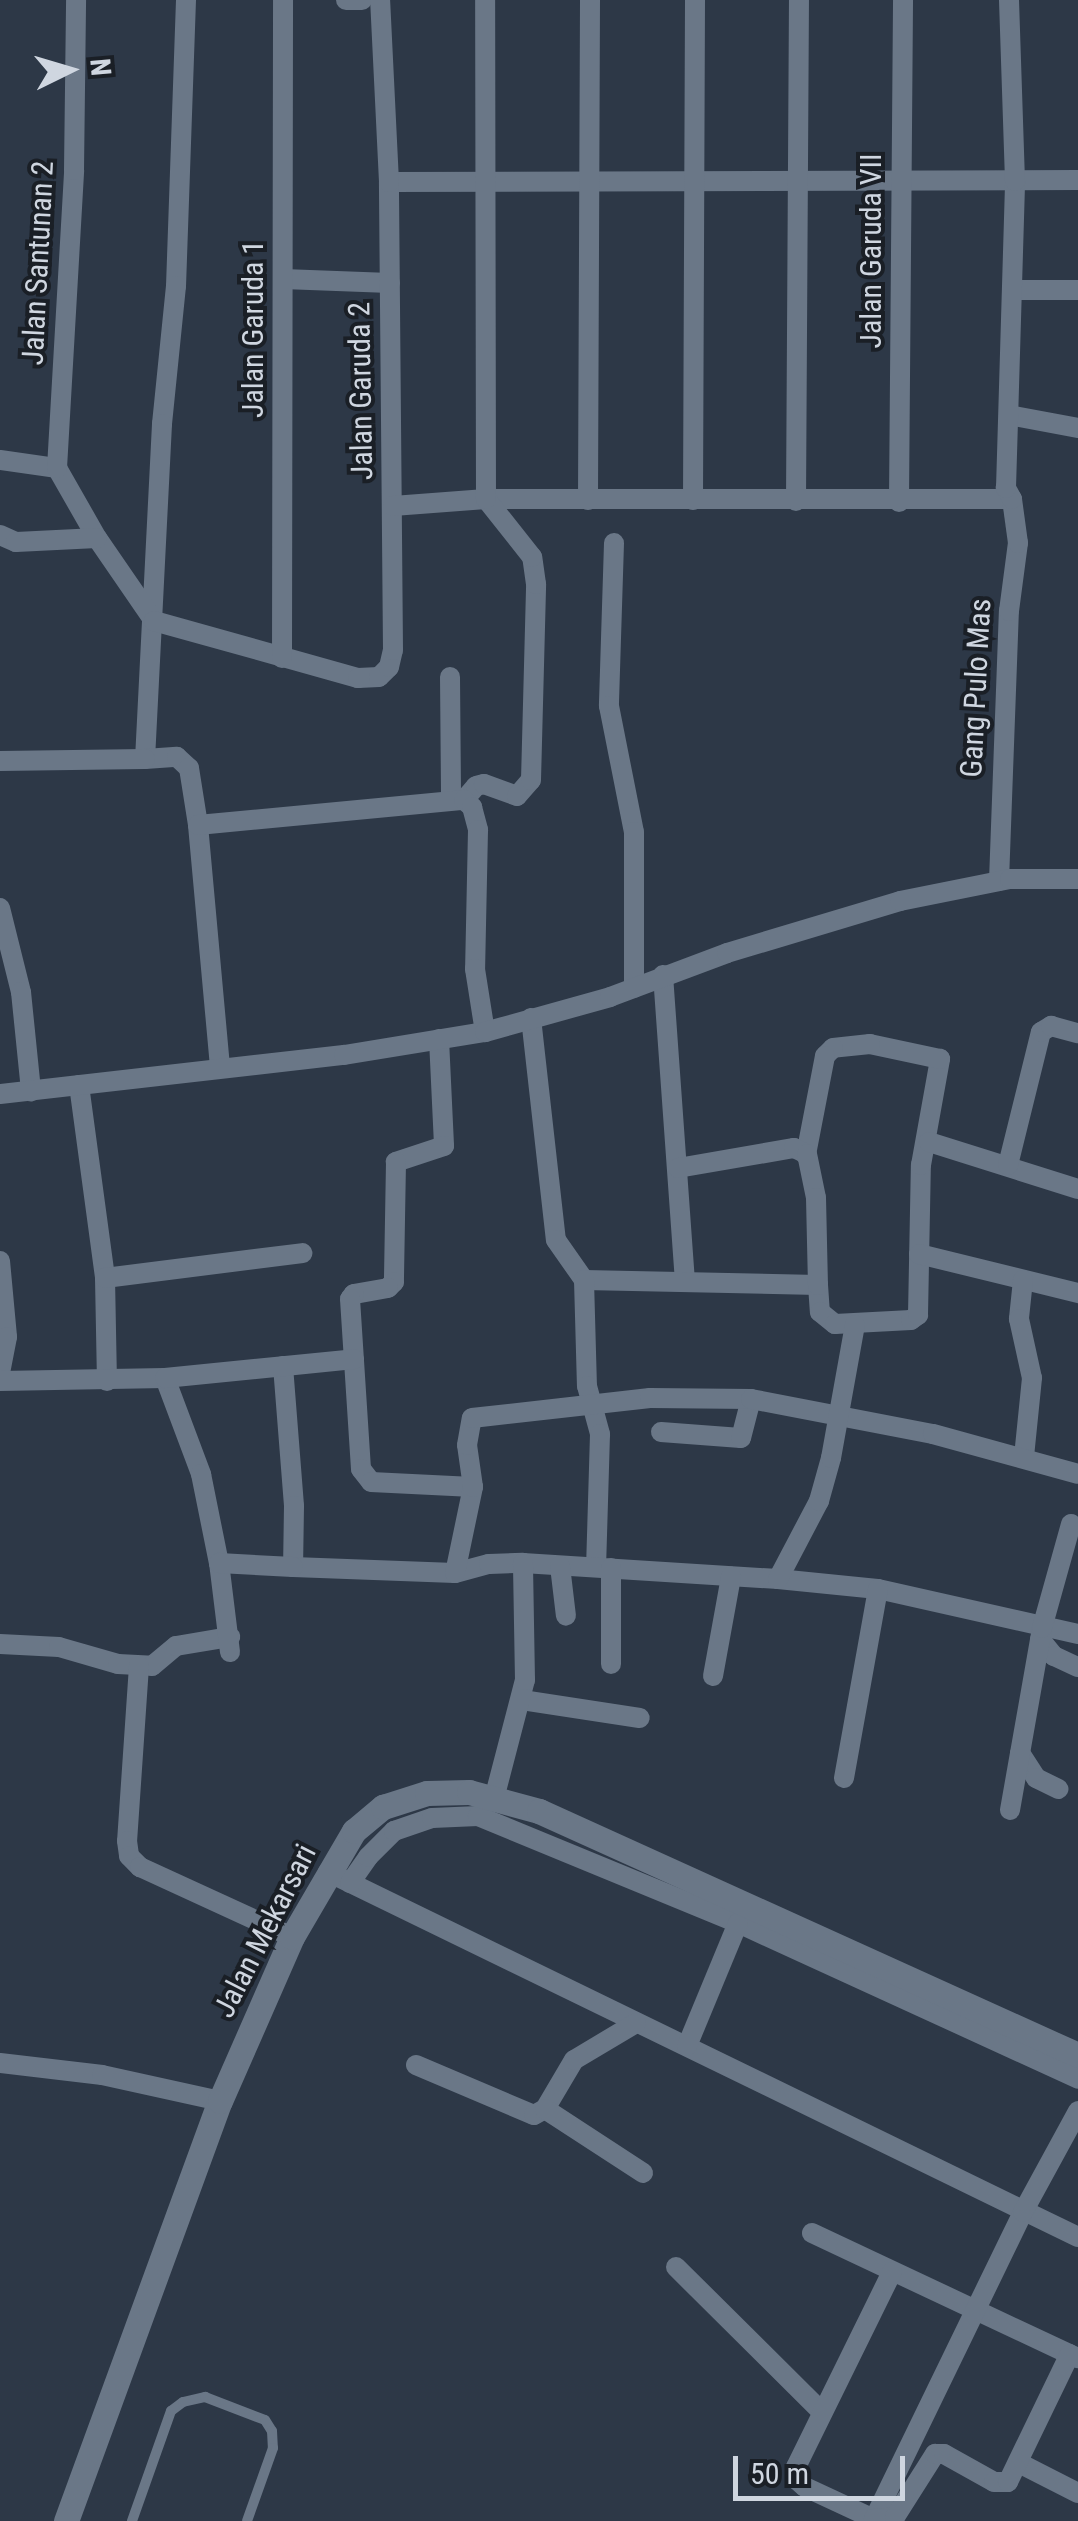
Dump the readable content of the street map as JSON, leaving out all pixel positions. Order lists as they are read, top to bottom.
{
  "streets": {
    "street": [
      "Jalan Garuda VII",
      "Jalan Santunan 2",
      "Jalan Garuda 1",
      "Jalan Garuda 2",
      "Gang Pulo Mas",
      "Jalan Mekarsari"
    ]
  },
  "crossings": [
    ["Jalan Garuda 1", "Jalan Garuda 2"]
  ],
  "scale_bar": "50 m",
  "north": "right"
}
